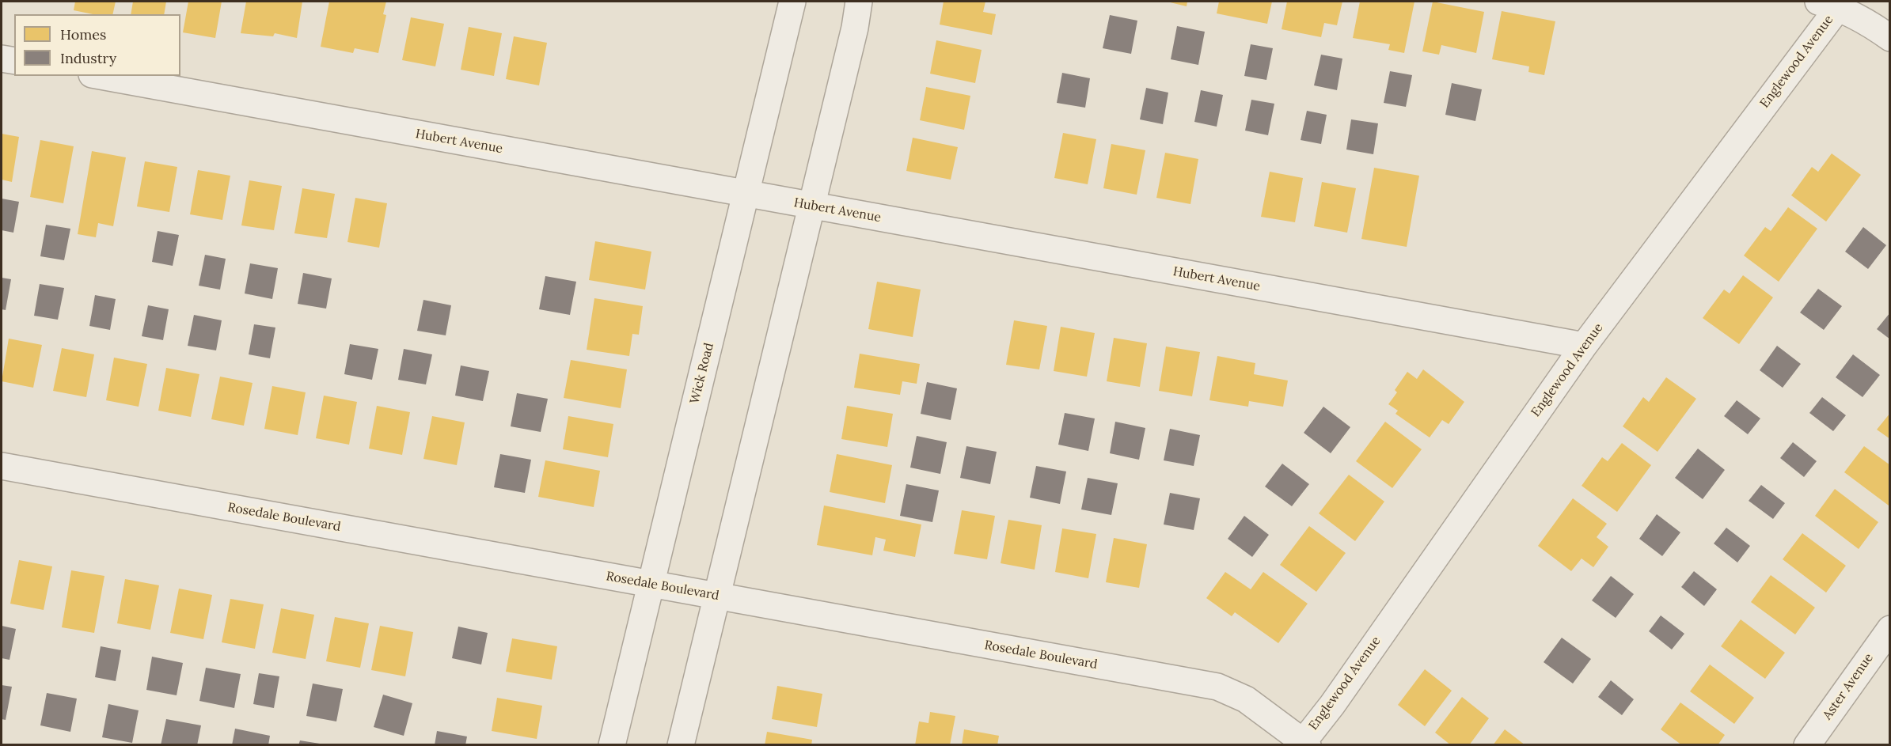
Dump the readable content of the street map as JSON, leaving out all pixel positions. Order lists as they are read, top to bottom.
{
  "streets": {
    "street": [
      "Englewood Avenue",
      "Hubert Avenue",
      "Wick Road",
      "Rosedale Boulevard",
      "Aster Avenue"
    ]
  },
  "crossings": [
    ["Englewood Avenue", "Hubert Avenue"],
    ["Englewood Avenue", "Rosedale Boulevard"],
    ["Hubert Avenue", "Wick Road"],
    ["Wick Road", "Rosedale Boulevard"]
  ],
  "legend": ["Homes", "Industry"]
}
